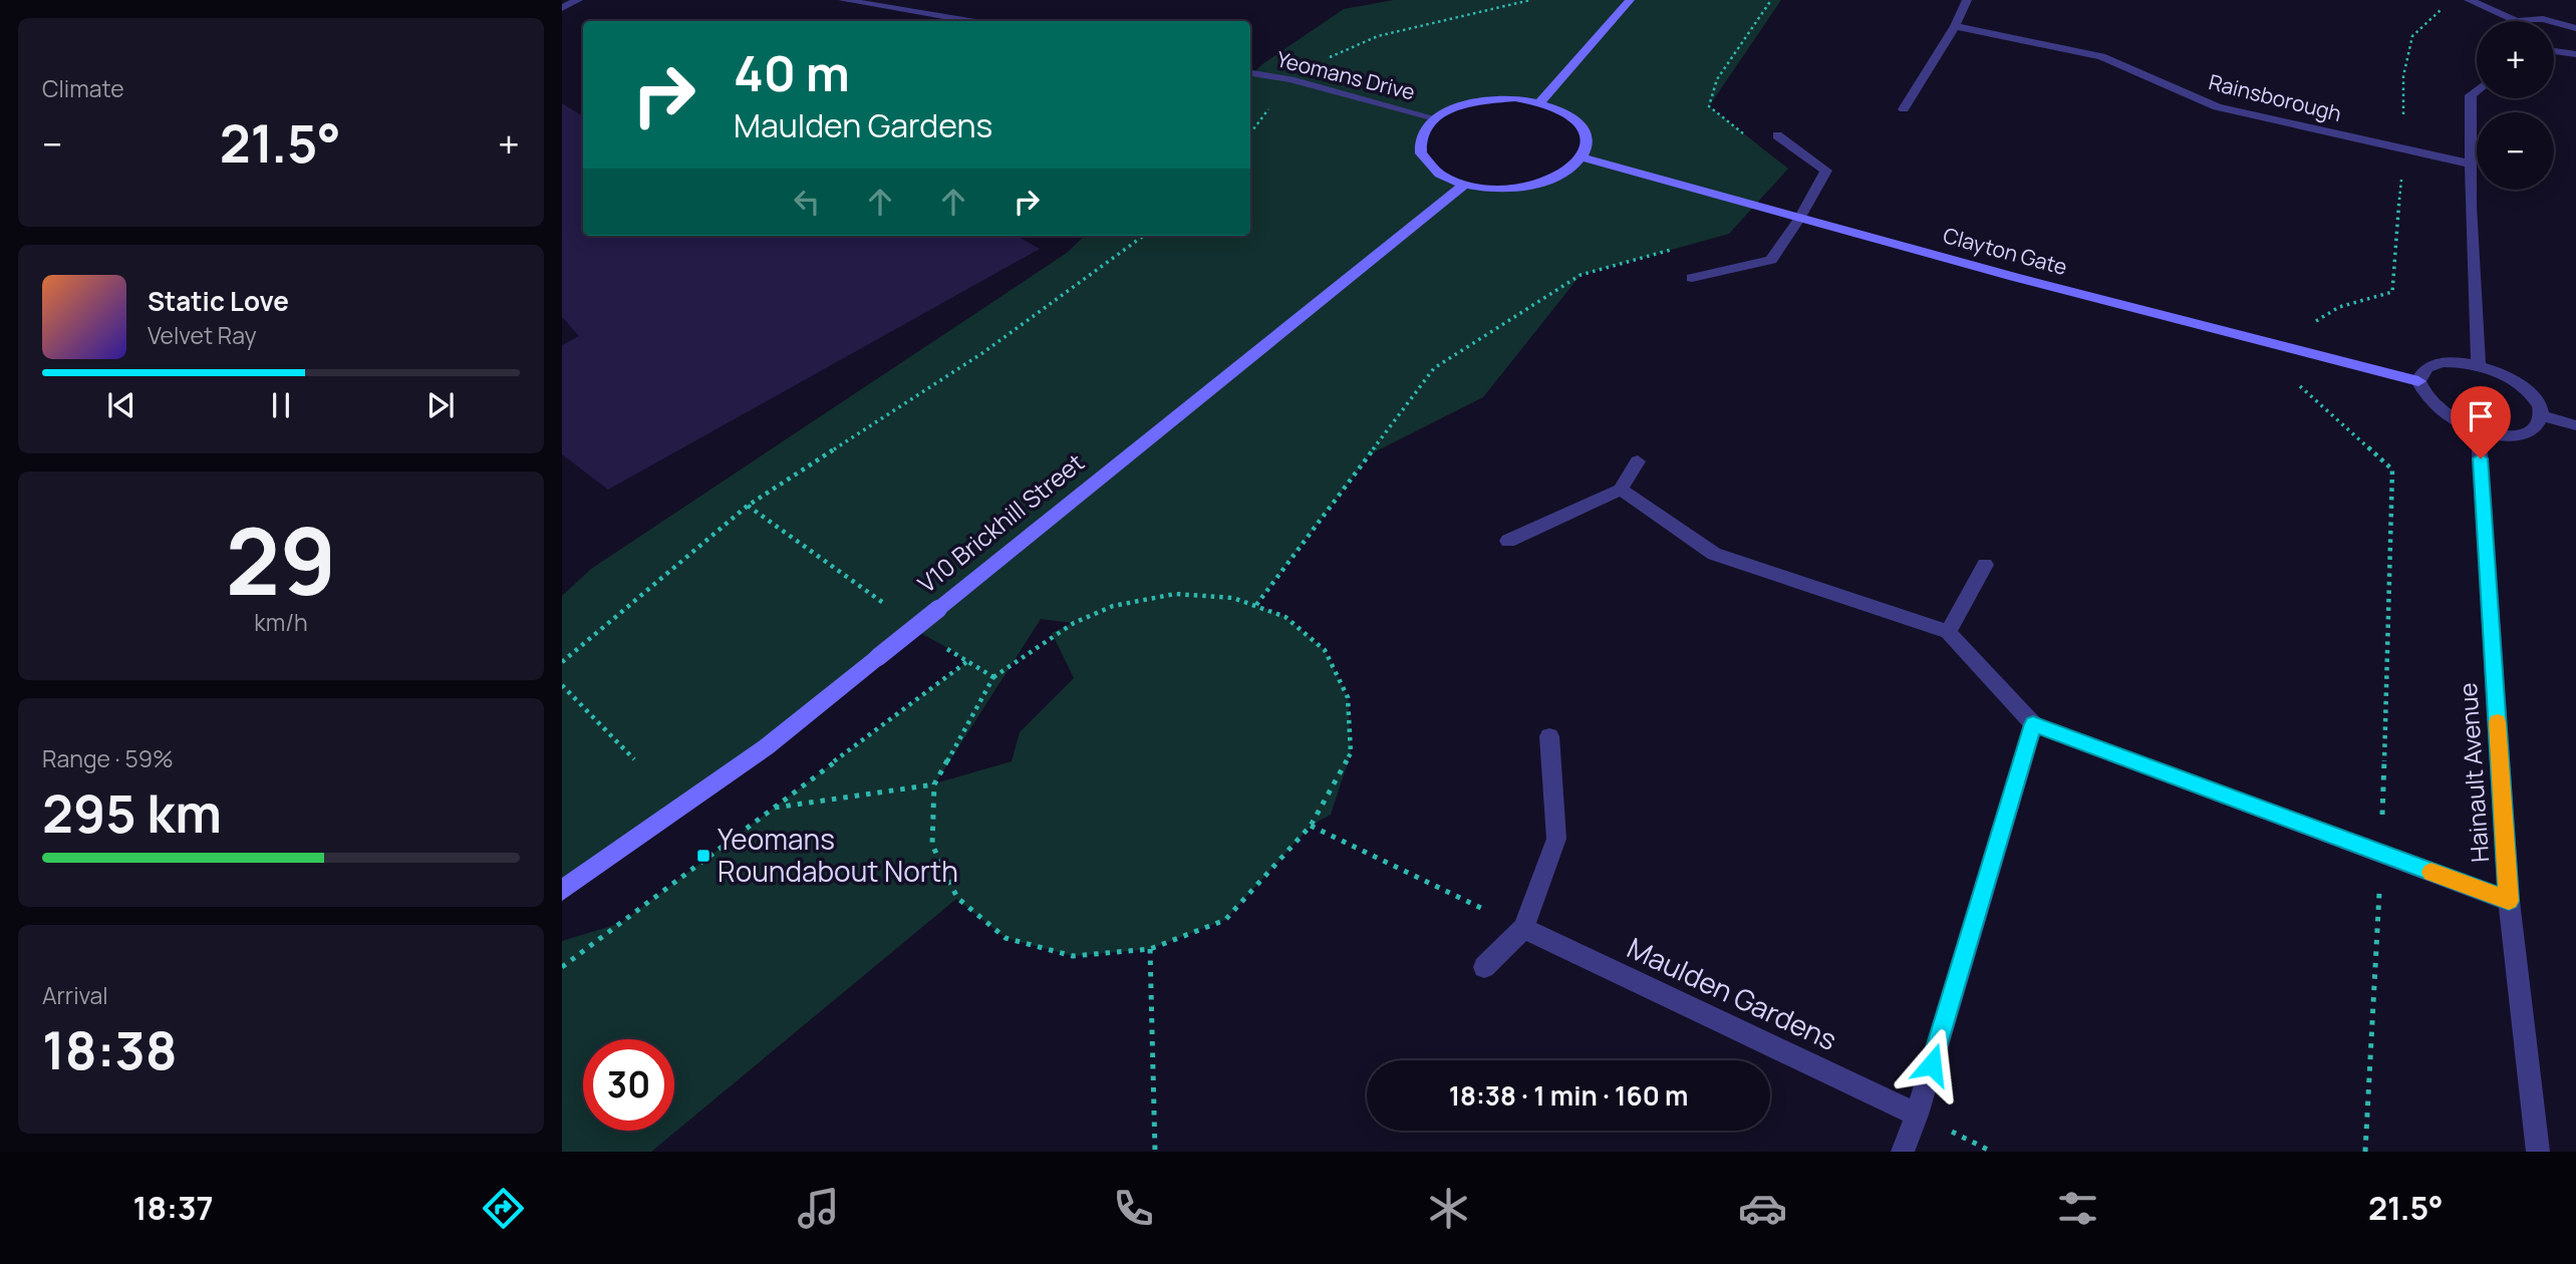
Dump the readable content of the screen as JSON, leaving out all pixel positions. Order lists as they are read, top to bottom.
{
  "streets": {
    "street": [
      "Yeomans Drive",
      "Rainsborough",
      "Clayton Gate",
      "V10 Brickhill Street",
      "Hainault Avenue",
      "Maulden Gardens"
    ]
  },
  "places": {
    "transit": ["Yeomans Roundabout North"]
  },
  "page": {
    "tile": [
      "Climate",
      ["29", "km/h"],
      ["Range · 59%", "295 km"],
      ["Arrival", "18:38"]
    ],
    "map_buttons": ["+", "−"],
    "turn": ["40 m", "Maulden Gardens"],
    "heat": ["−", "21.5°", "+"],
    "song": ["Static Love", "Velvet Ray"],
    "limit": "30",
    "trip": "18:38 · 1 min · 160 m",
    "tabs": ["18:37", "21.5°"]
  }
}
